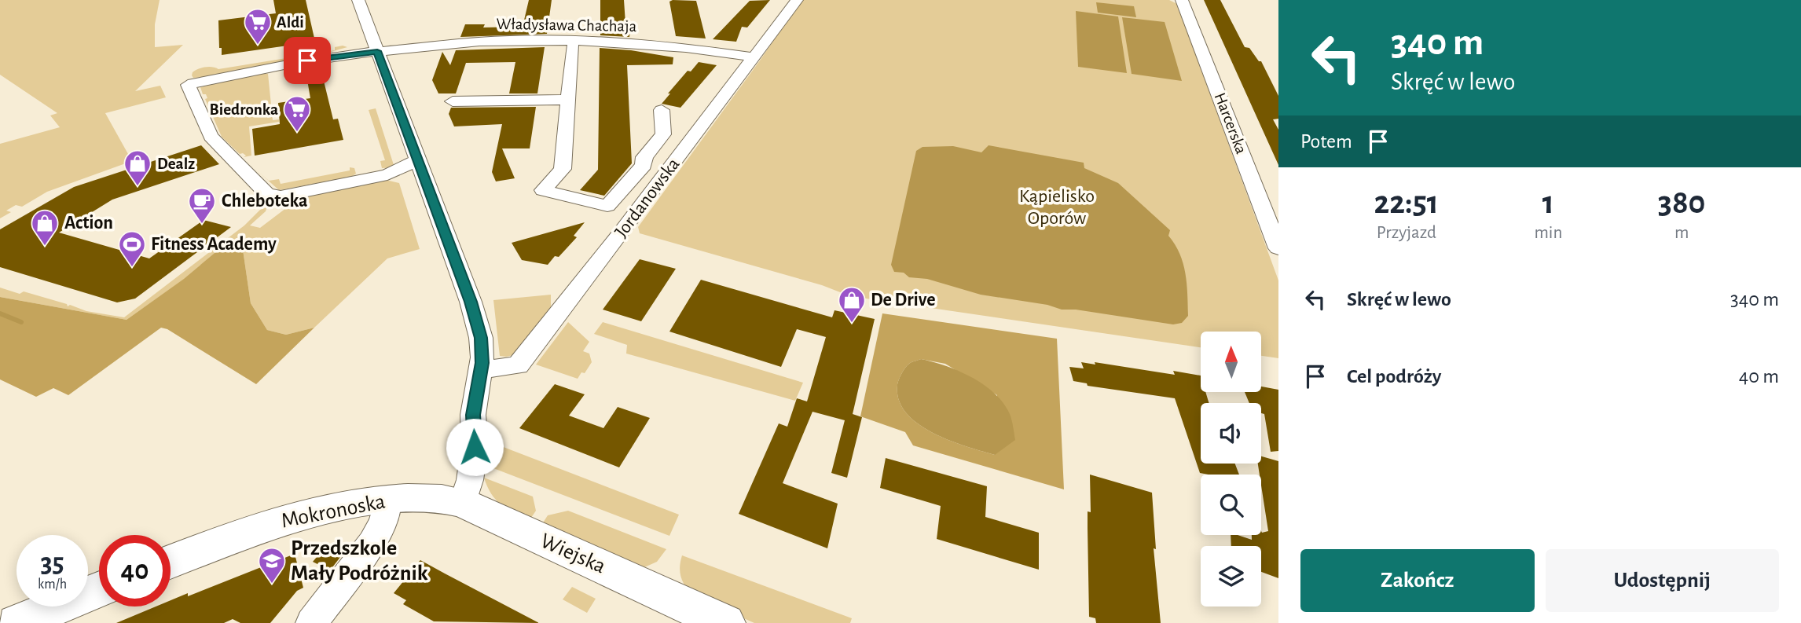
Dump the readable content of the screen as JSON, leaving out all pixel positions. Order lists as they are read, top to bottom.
{
  "streets": {
    "main road": ["Mokronoska", "Wiejska"],
    "street": ["Władysława Chachaja", "Harcerska", "Jordanowska"]
  },
  "crossings": [
    ["Władysława Chachaja", "Jordanowska"],
    ["Mokronoska", "Wiejska"]
  ],
  "parks": ["Kąpielisko Oporów"],
  "places": {
    "supermarket": ["Aldi", "Biedronka"],
    "shop": ["Dealz", "Action", "De Drive"],
    "cafe": ["Chleboteka"],
    "sports": ["Fitness Academy"],
    "school or university": ["Przedszkole Mały Podróżnik"]
  },
  "north": "top",
  "page": {
    "turn": ["340 m", "Skręć w lewo"],
    "then": "Potem",
    "eta": [
      "22:51",
      "Przyjazd",
      "1",
      "min",
      "380",
      "m"
    ],
    "list": [
      {
        "name": "Skręć w lewo",
        "value": "340 m"
      },
      {
        "name": "Cel podróży",
        "value": "40 m"
      }
    ],
    "speed": "35 km/h",
    "limit": "40",
    "buttons": ["Zakończ", "Udostępnij"]
  }
}
